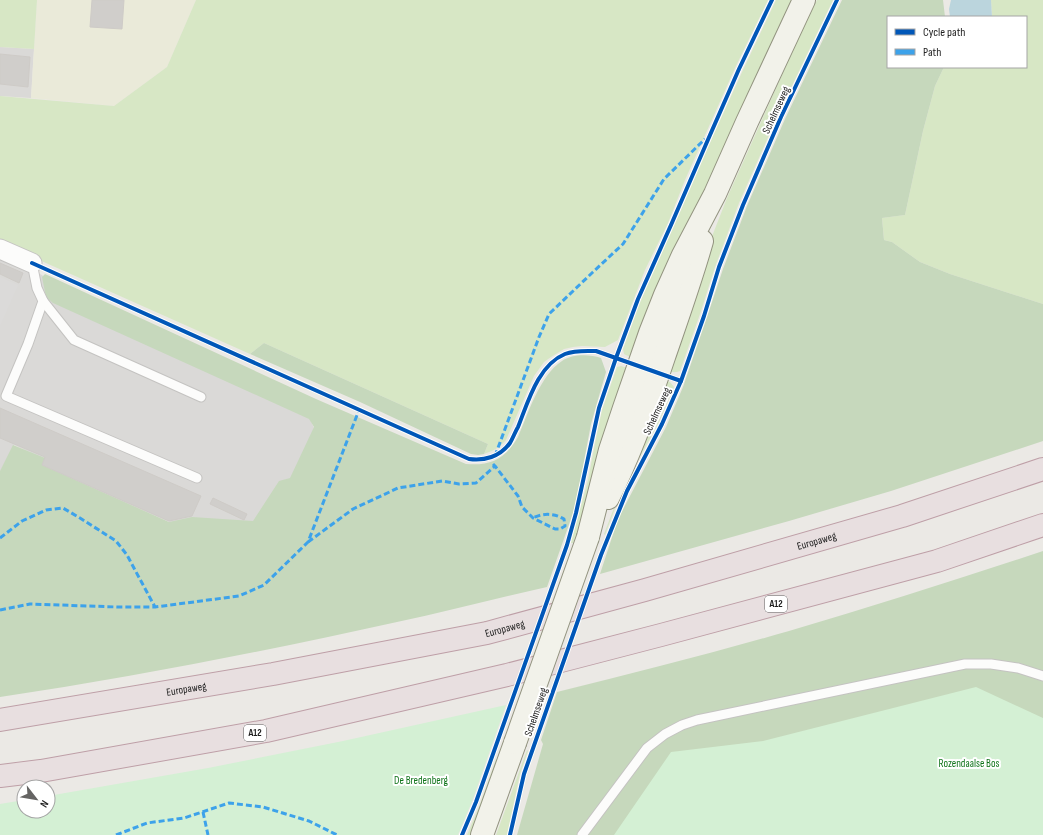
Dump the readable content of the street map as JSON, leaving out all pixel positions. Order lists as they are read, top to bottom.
{
  "streets": {
    "highway": ["Europaweg", "A12"],
    "main road": ["Schelmseweg"]
  },
  "parks": ["Rozendaalse Bos", "De Bredenberg"],
  "legend": ["Cycle path", "Path"],
  "north": "bottom right"
}
